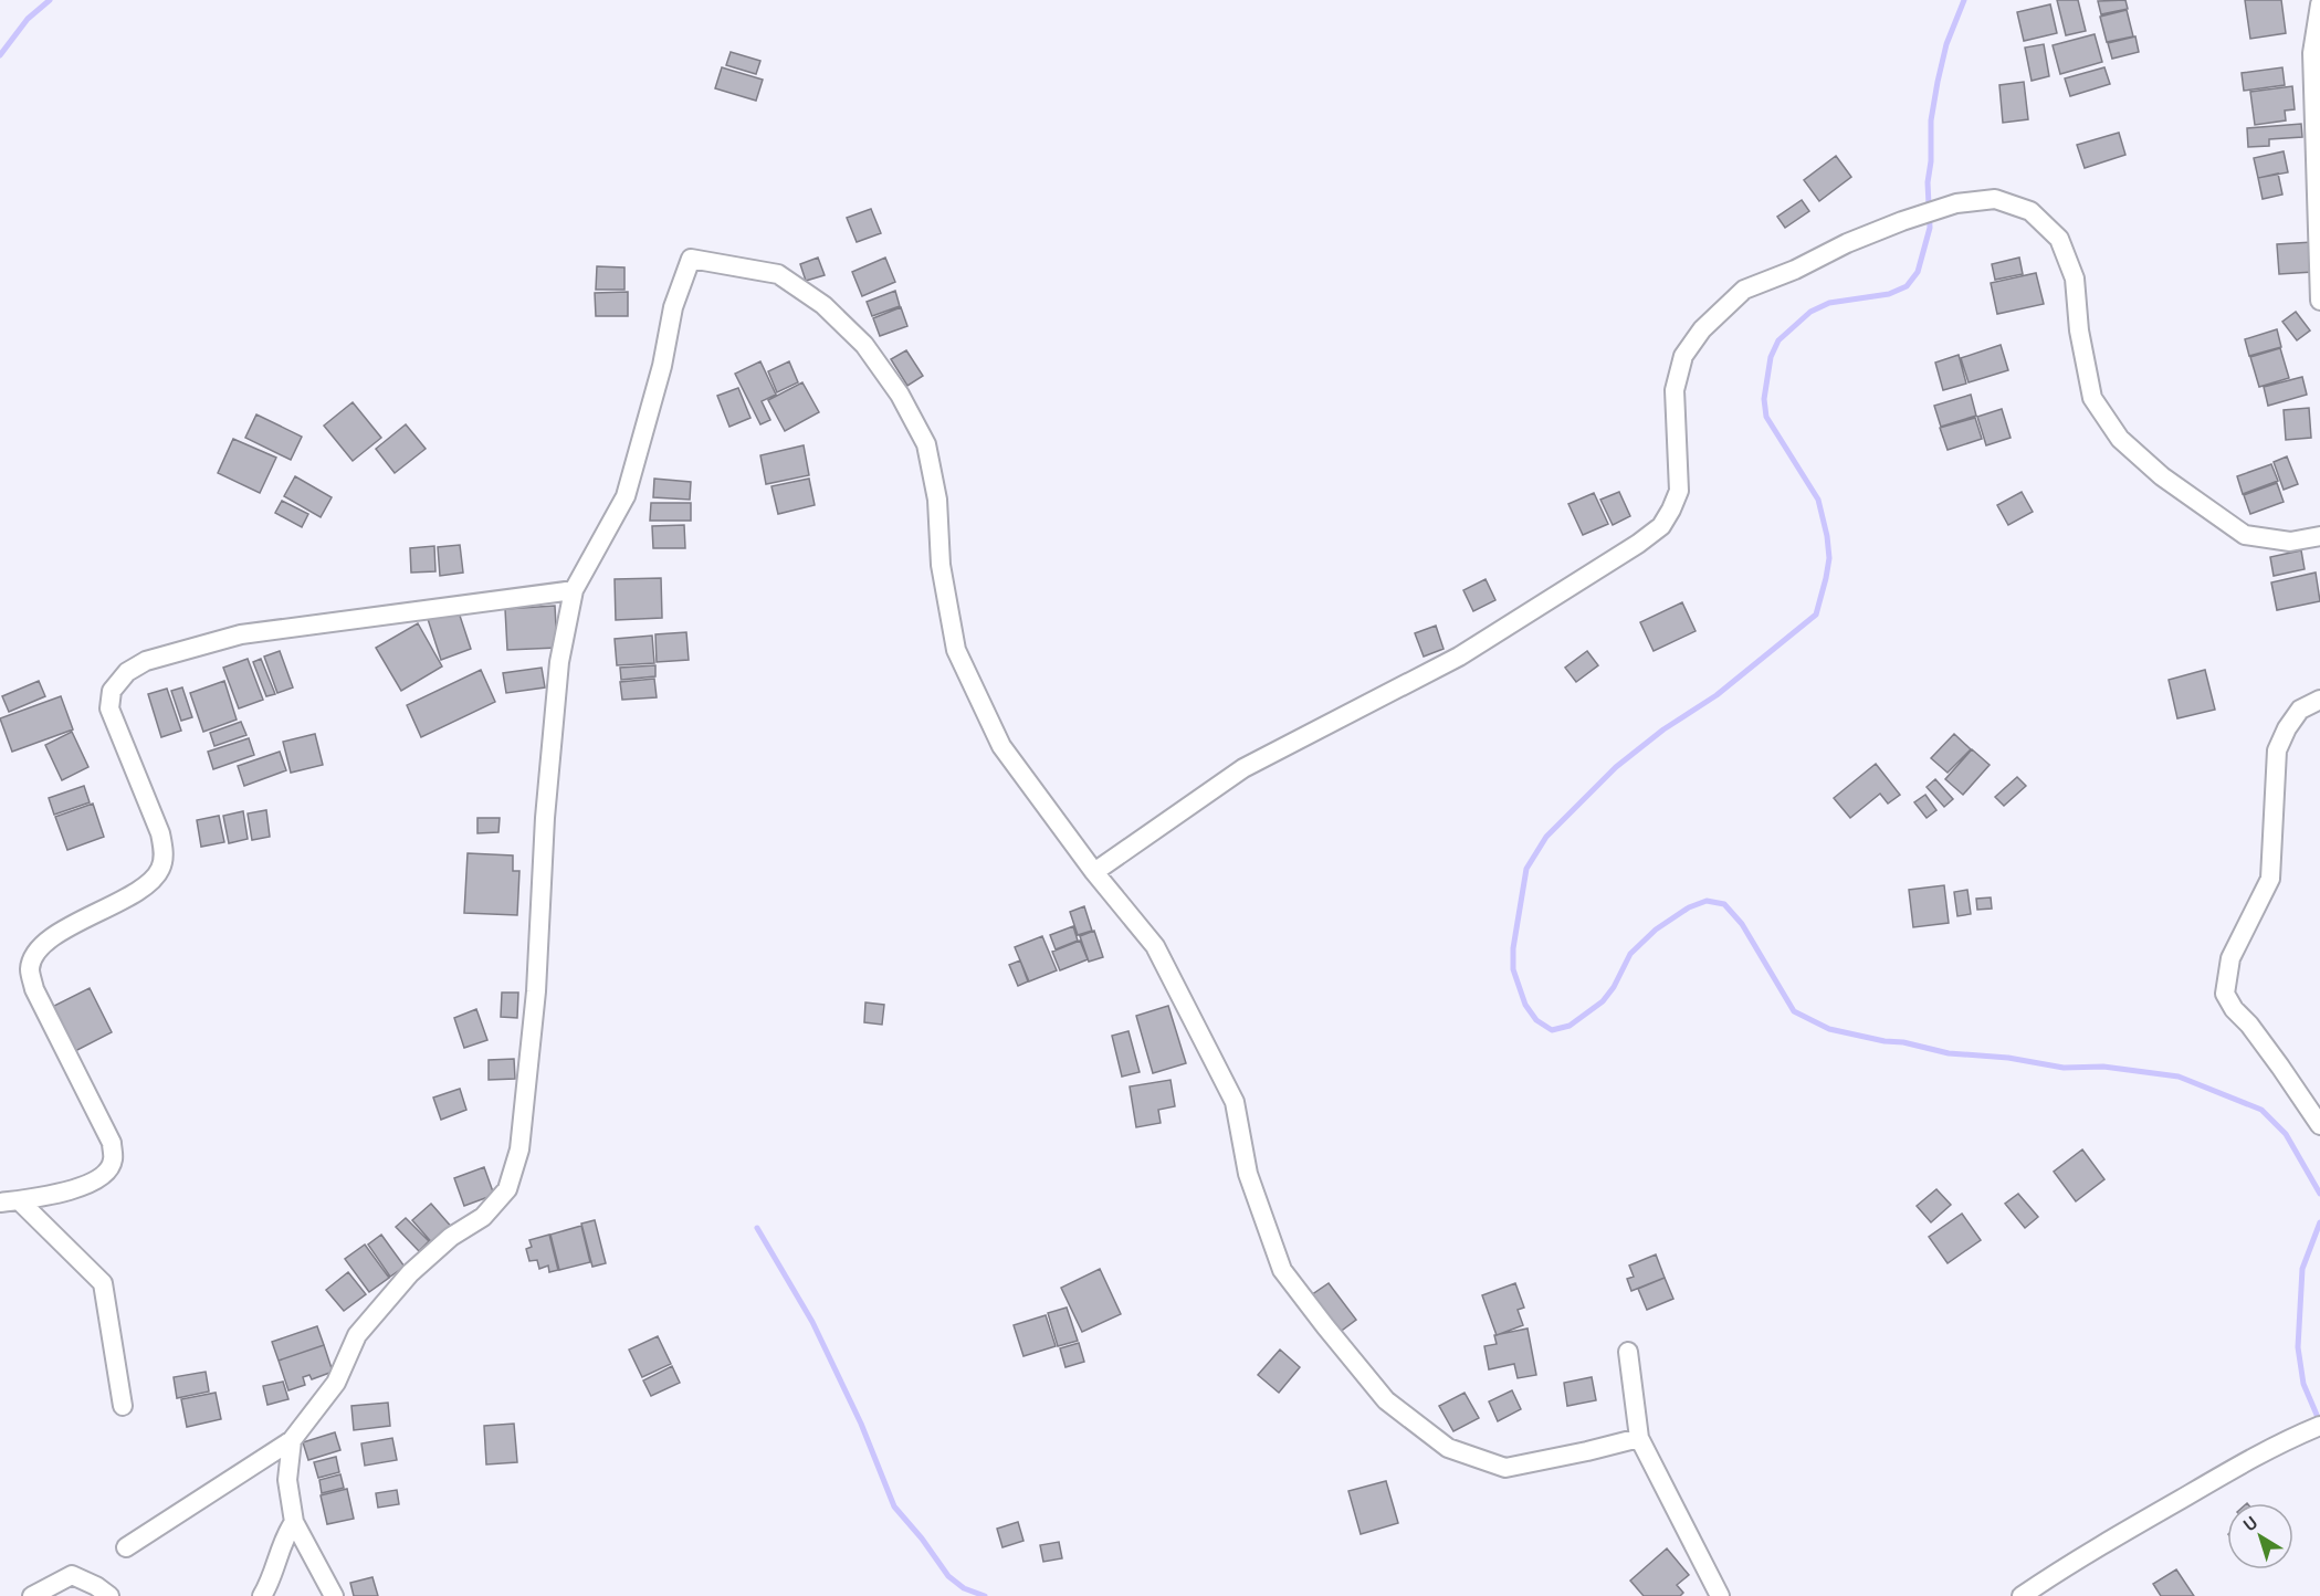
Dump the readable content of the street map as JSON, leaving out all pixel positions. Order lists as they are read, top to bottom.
{
  "north": "top left"
}
